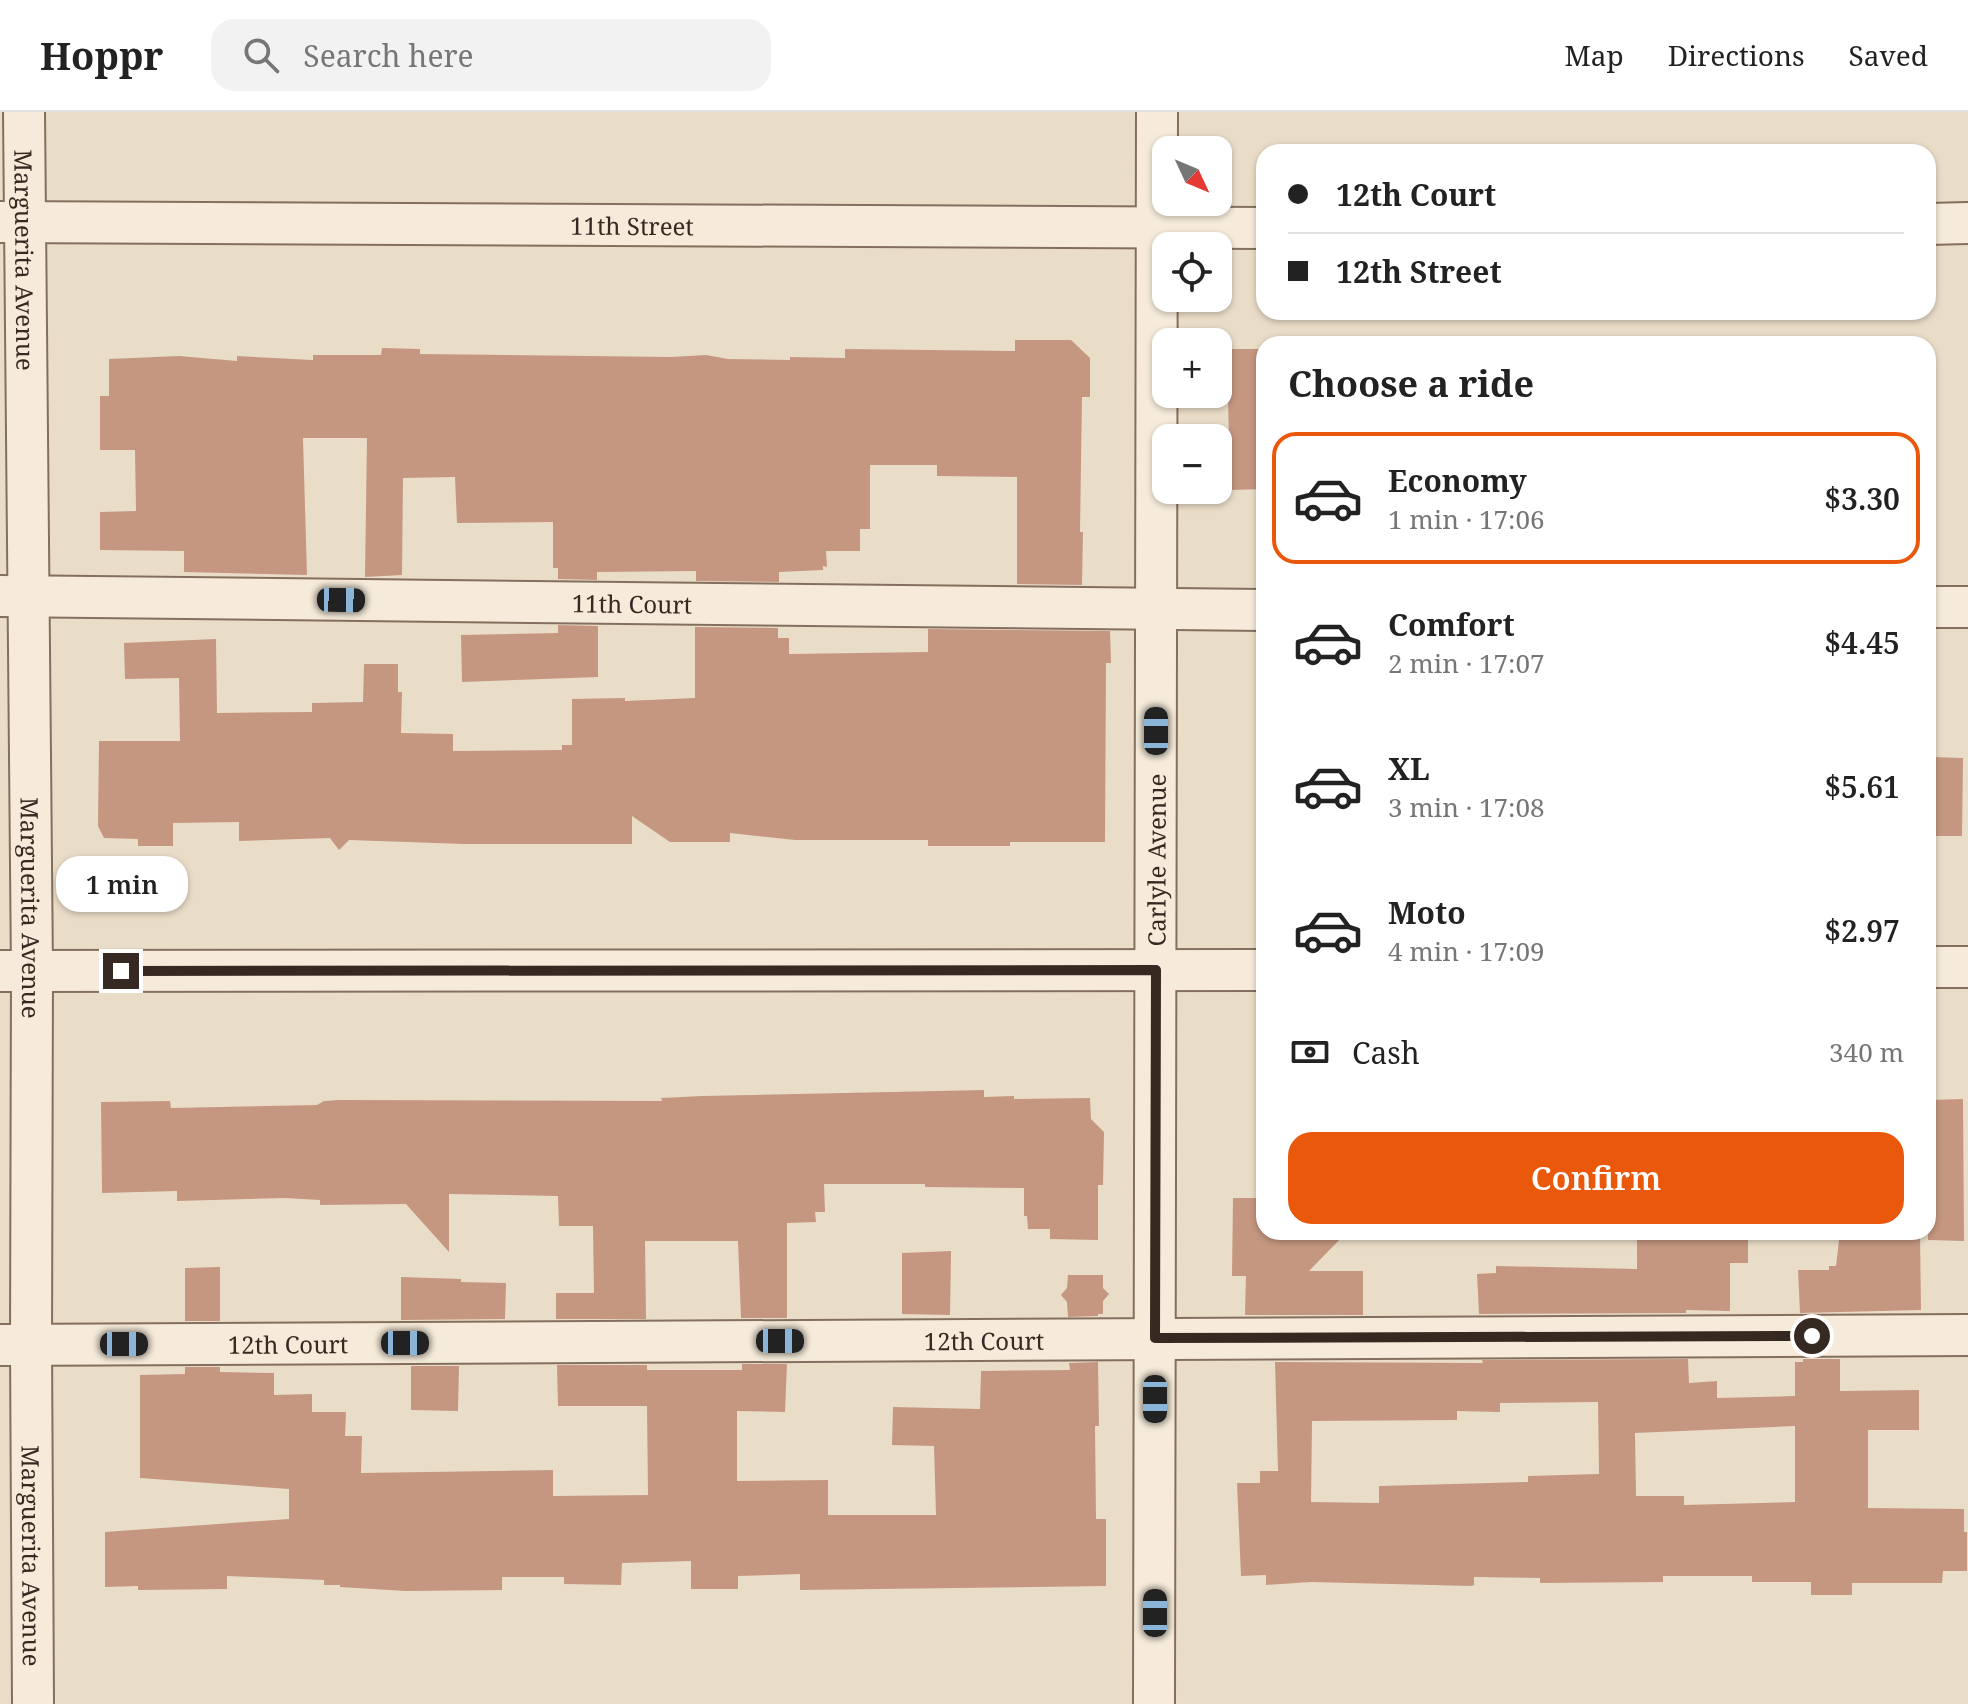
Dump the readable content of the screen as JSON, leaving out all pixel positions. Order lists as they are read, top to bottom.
{
  "streets": {
    "street": [
      "11th Street",
      "Marguerita Avenue",
      "11th Court",
      "Carlyle Avenue",
      "12th Court"
    ]
  },
  "crossings": [
    ["11th Street", "Marguerita Avenue"],
    ["11th Street", "Carlyle Avenue"],
    ["Marguerita Avenue", "11th Court"],
    ["Marguerita Avenue", "12th Court"],
    ["11th Court", "Carlyle Avenue"],
    ["Carlyle Avenue", "12th Court"]
  ],
  "north": "bottom right",
  "page": {
    "header": "Hoppr",
    "search": "Search here",
    "nav": ["Map", "Directions", "Saved"],
    "map_buttons": ["+", "−"],
    "banner": ["12th Court", "12th Street"],
    "heading": "Choose a ride",
    "list": [
      {
        "name": "Economy",
        "note": "1 min · 17:06",
        "value": "$3.30"
      },
      {
        "name": "Comfort",
        "note": "2 min · 17:07",
        "value": "$4.45"
      },
      {
        "name": "XL",
        "note": "3 min · 17:08",
        "value": "$5.61"
      },
      {
        "name": "Moto",
        "note": "4 min · 17:09",
        "value": "$2.97"
      }
    ],
    "bubble": "1 min",
    "pay": ["Cash", "340 m"],
    "buttons": "Confirm"
  }
}
